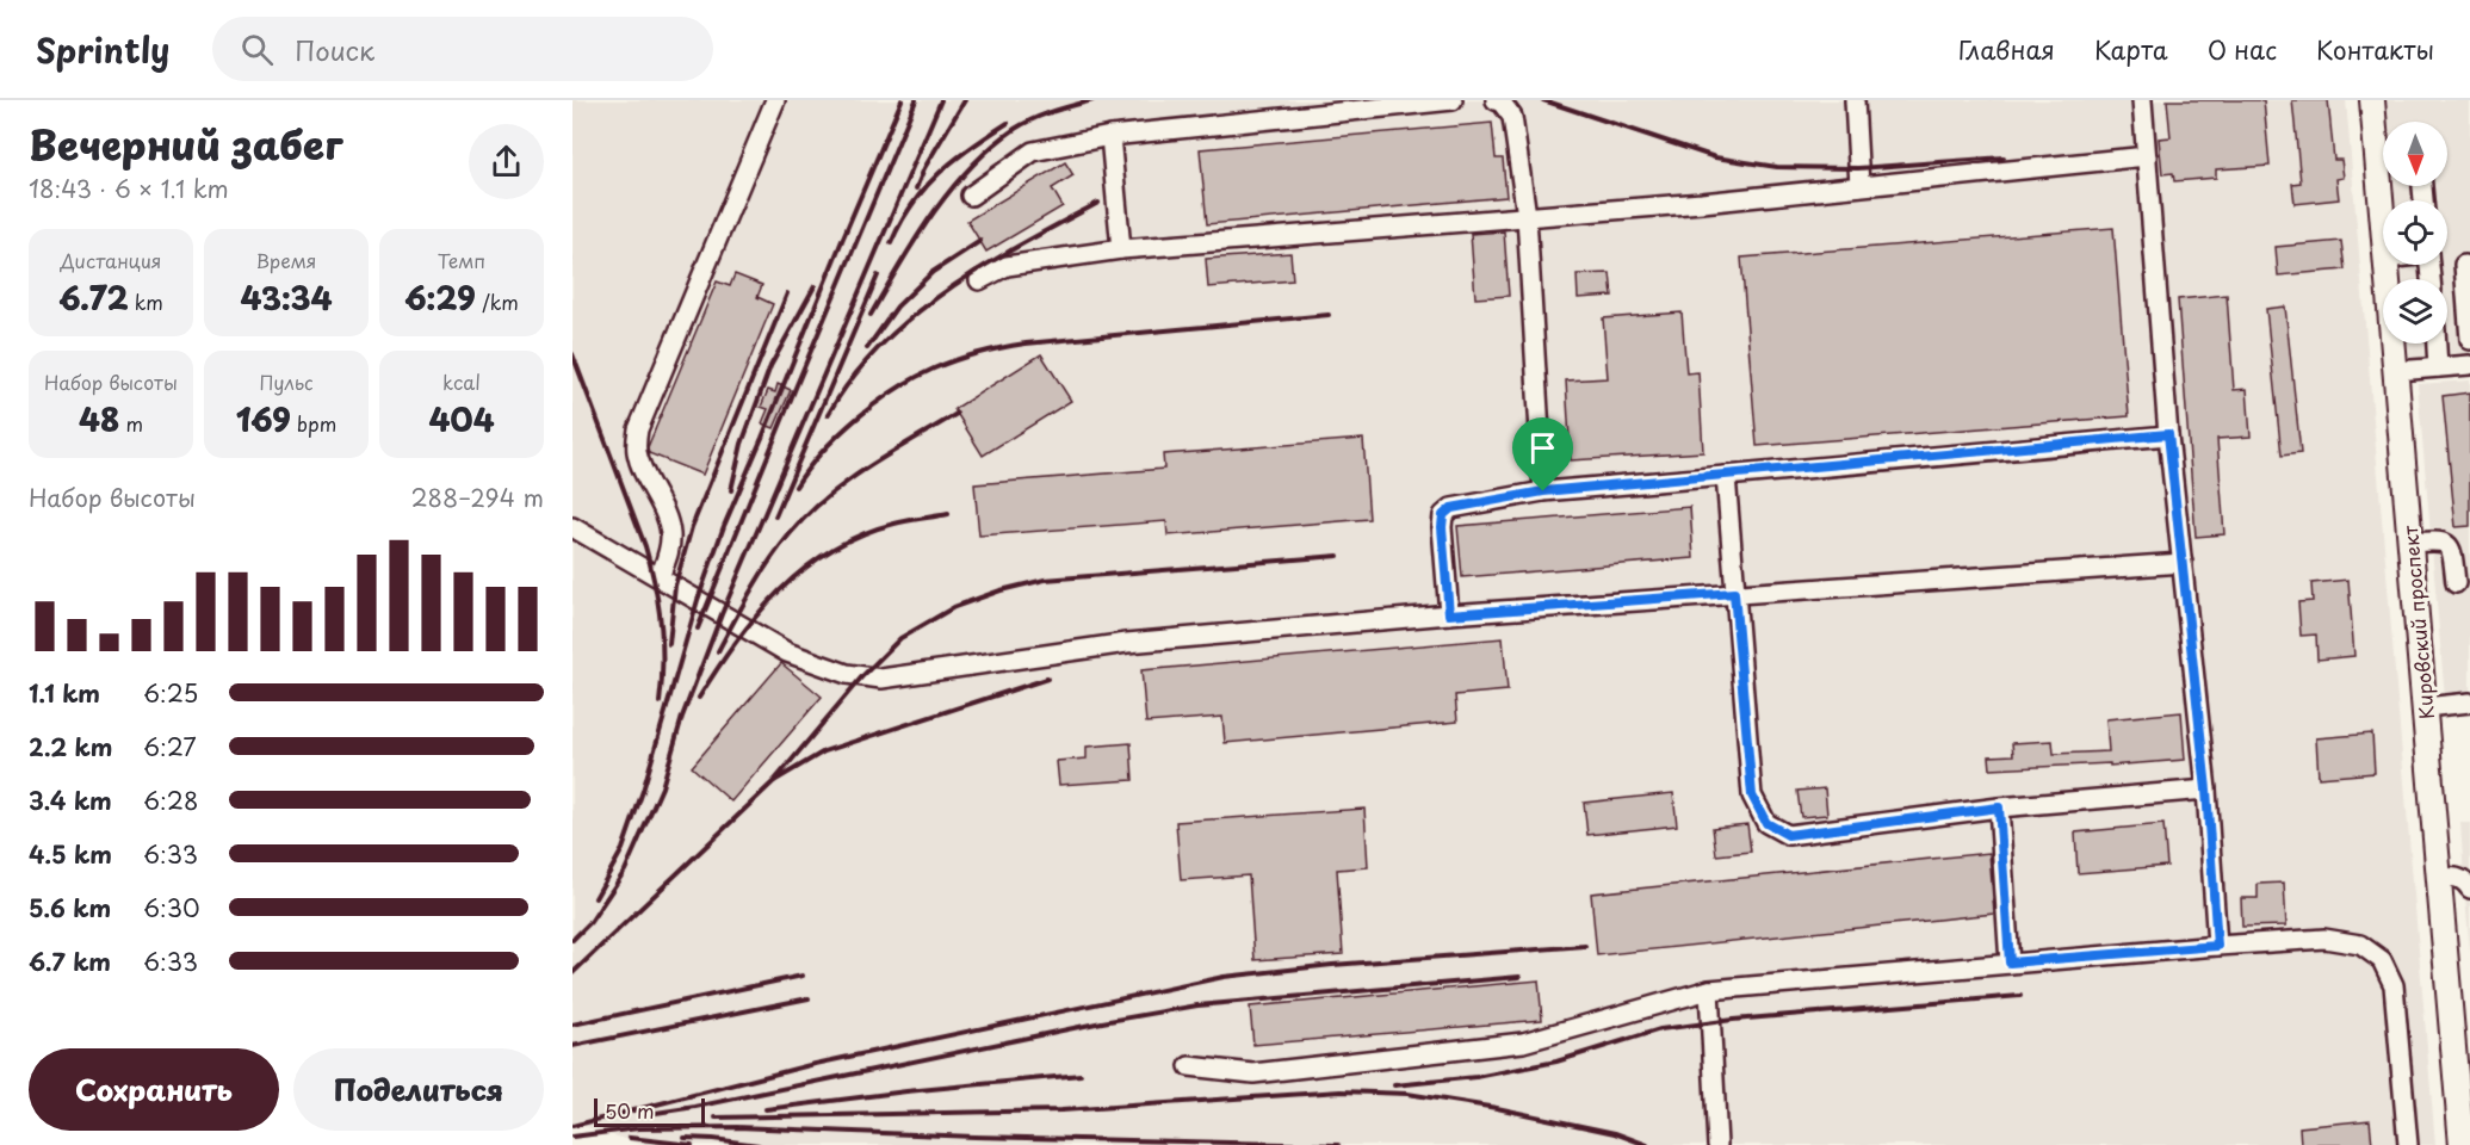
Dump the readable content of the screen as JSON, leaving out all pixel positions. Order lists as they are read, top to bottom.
{
  "streets": {
    "main road": ["Кировский проспект"]
  },
  "scale_bar": "50 m",
  "north": "bottom",
  "page": {
    "header": "Sprintly",
    "search": "Поиск",
    "nav": [
      "Главная",
      "Карта",
      "О нас",
      "Контакты"
    ],
    "heading": ["Вечерний забег", "18:43 · 6 × 1.1 km"],
    "stats": [
      ["Дистанция", "6.72 km"],
      ["Время", "43:34"],
      ["Темп", "6:29 /km"],
      ["Набор высоты", "48 m"],
      ["Пульс", "169 bpm"],
      ["kcal", "404"]
    ],
    "chart": ["Набор высоты", "288–294 m"],
    "list": [
      {
        "name": "1.1 km",
        "note": "6:25"
      },
      {
        "name": "2.2 km",
        "note": "6:27"
      },
      {
        "name": "3.4 km",
        "note": "6:28"
      },
      {
        "name": "4.5 km",
        "note": "6:33"
      },
      {
        "name": "5.6 km",
        "note": "6:30"
      },
      {
        "name": "6.7 km",
        "note": "6:33"
      }
    ],
    "buttons": ["Сохранить", "Поделиться"],
    "scale": "50 m"
  }
}
